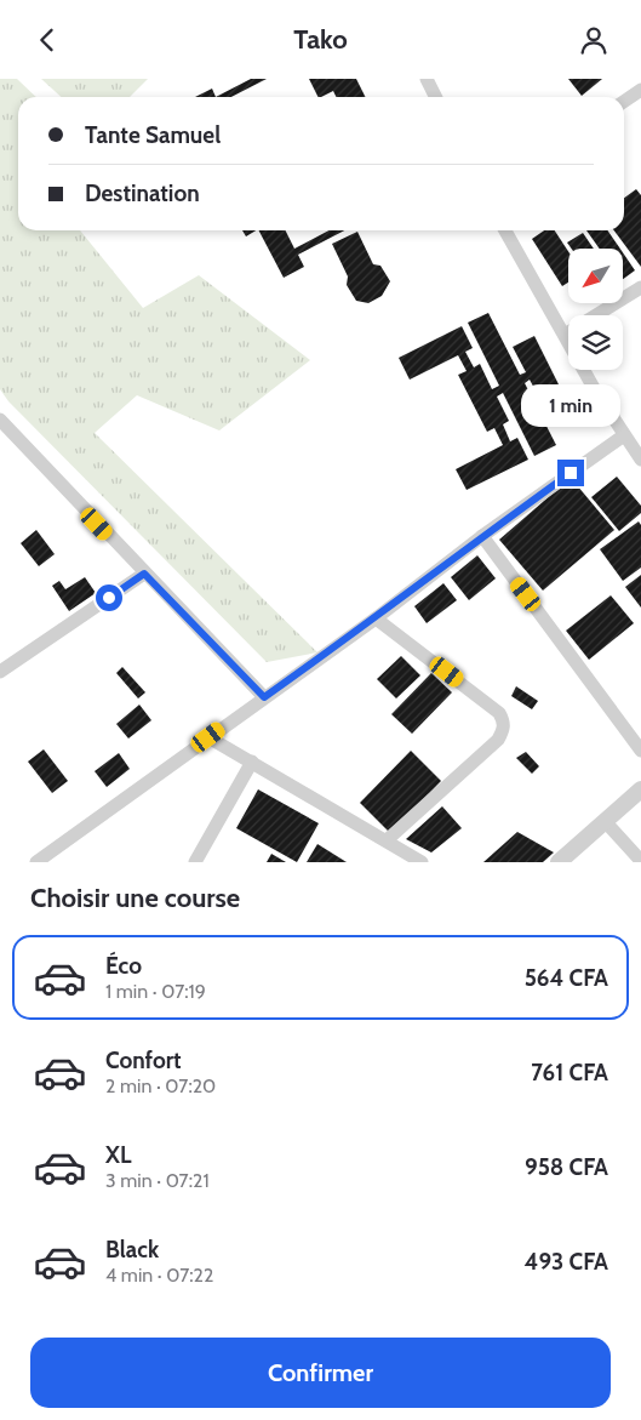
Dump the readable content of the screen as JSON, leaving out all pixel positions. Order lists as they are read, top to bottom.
{
  "north": "bottom left",
  "page": {
    "header": "Tako",
    "banner": ["Tante Samuel", "Destination"],
    "bubble": "1 min",
    "heading": "Choisir une course",
    "list": [
      {
        "name": "Éco",
        "note": "1 min · 07:19",
        "value": "564 CFA"
      },
      {
        "name": "Confort",
        "note": "2 min · 07:20",
        "value": "761 CFA"
      },
      {
        "name": "XL",
        "note": "3 min · 07:21",
        "value": "958 CFA"
      },
      {
        "name": "Black",
        "note": "4 min · 07:22",
        "value": "493 CFA"
      }
    ],
    "buttons": "Confirmer"
  }
}
